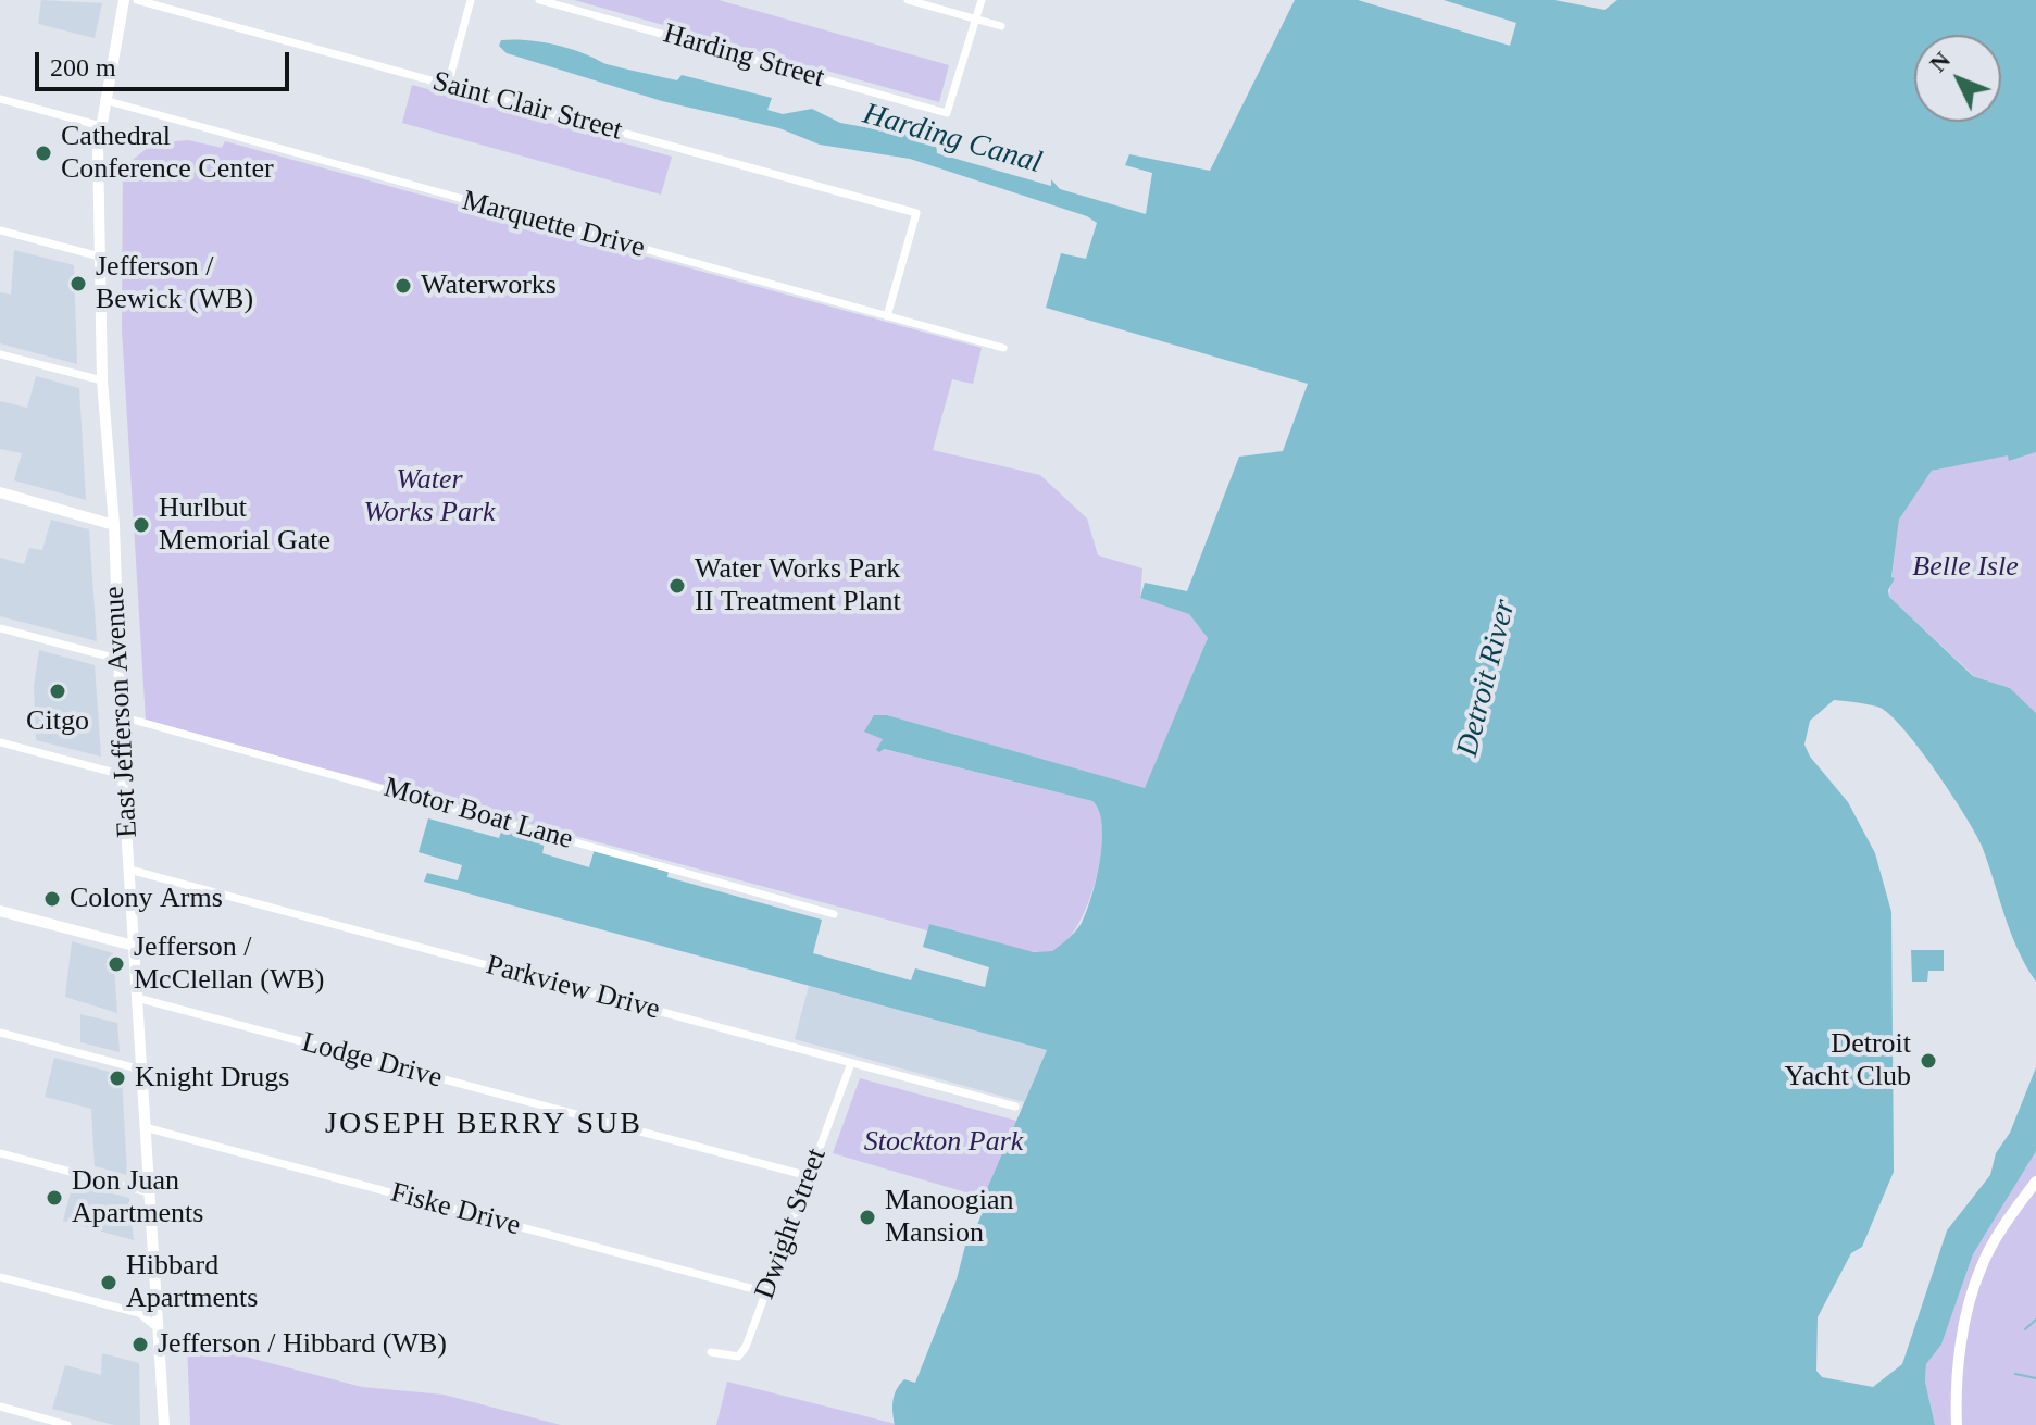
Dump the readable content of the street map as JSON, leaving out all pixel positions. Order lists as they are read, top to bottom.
{
  "streets": {
    "main road": ["East Jefferson Avenue"],
    "street": [
      "Harding Street",
      "Saint Clair Street",
      "Marquette Drive",
      "Motor Boat Lane",
      "Parkview Drive",
      "Lodge Drive",
      "Fiske Drive",
      "Dwight Street"
    ]
  },
  "crossings": [
    ["Saint Clair Street", "Marquette Drive"],
    ["Marquette Drive", "East Jefferson Avenue"],
    ["East Jefferson Avenue", "Motor Boat Lane"],
    ["East Jefferson Avenue", "Parkview Drive"],
    ["East Jefferson Avenue", "Lodge Drive"],
    ["East Jefferson Avenue", "Fiske Drive"],
    ["Parkview Drive", "Dwight Street"],
    ["Lodge Drive", "Dwight Street"],
    ["Fiske Drive", "Dwight Street"]
  ],
  "districts": ["JOSEPH BERRY SUB"],
  "water": ["Harding Canal", "Detroit River"],
  "parks": ["Water Works Park", "Belle Isle", "Stockton Park"],
  "places": [
    "Cathedral Conference Center",
    "Jefferson / Bewick (WB)",
    "Waterworks",
    "Hurlbut Memorial Gate",
    "Water Works Park II Treatment Plant",
    "Citgo",
    "Colony Arms",
    "Jefferson / McClellan (WB)",
    "Detroit Yacht Club",
    "Knight Drugs",
    "Don Juan Apartments",
    "Manoogian Mansion",
    "Hibbard Apartments",
    "Jefferson / Hibbard (WB)"
  ],
  "scale_bar": "200 m",
  "north": "top left"
}
